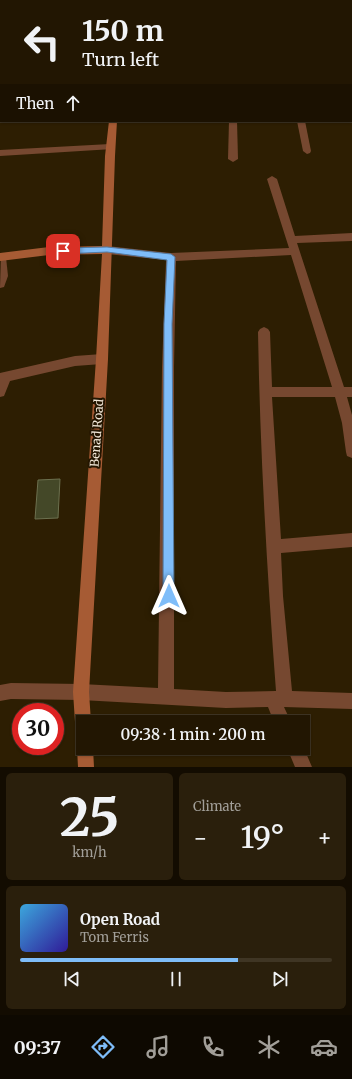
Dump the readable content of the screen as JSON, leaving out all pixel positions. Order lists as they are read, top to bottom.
{
  "streets": {
    "main road": ["Benad Road"]
  },
  "page": {
    "turn": ["150 m", "Turn left"],
    "then": "Then",
    "limit": "30",
    "trip": "09:38 · 1 min · 200 m",
    "tile": [
      ["25", "km/h"],
      "Climate"
    ],
    "heat": ["−", "19°", "+"],
    "song": ["Open Road", "Tom Ferris"],
    "tabs": "09:37"
  }
}
